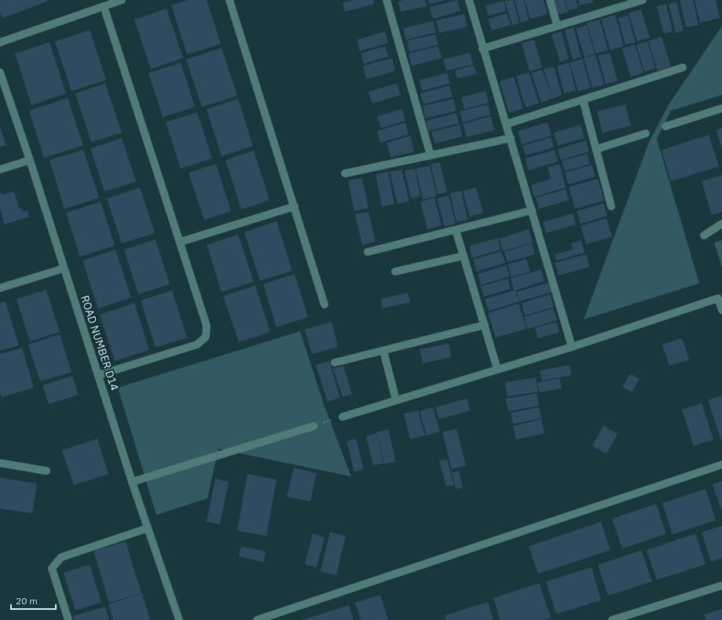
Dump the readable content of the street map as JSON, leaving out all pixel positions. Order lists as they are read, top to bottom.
{
  "streets": {
    "street": ["ROAD NUMBER D14"]
  },
  "scale_bar": "20 m"
}
